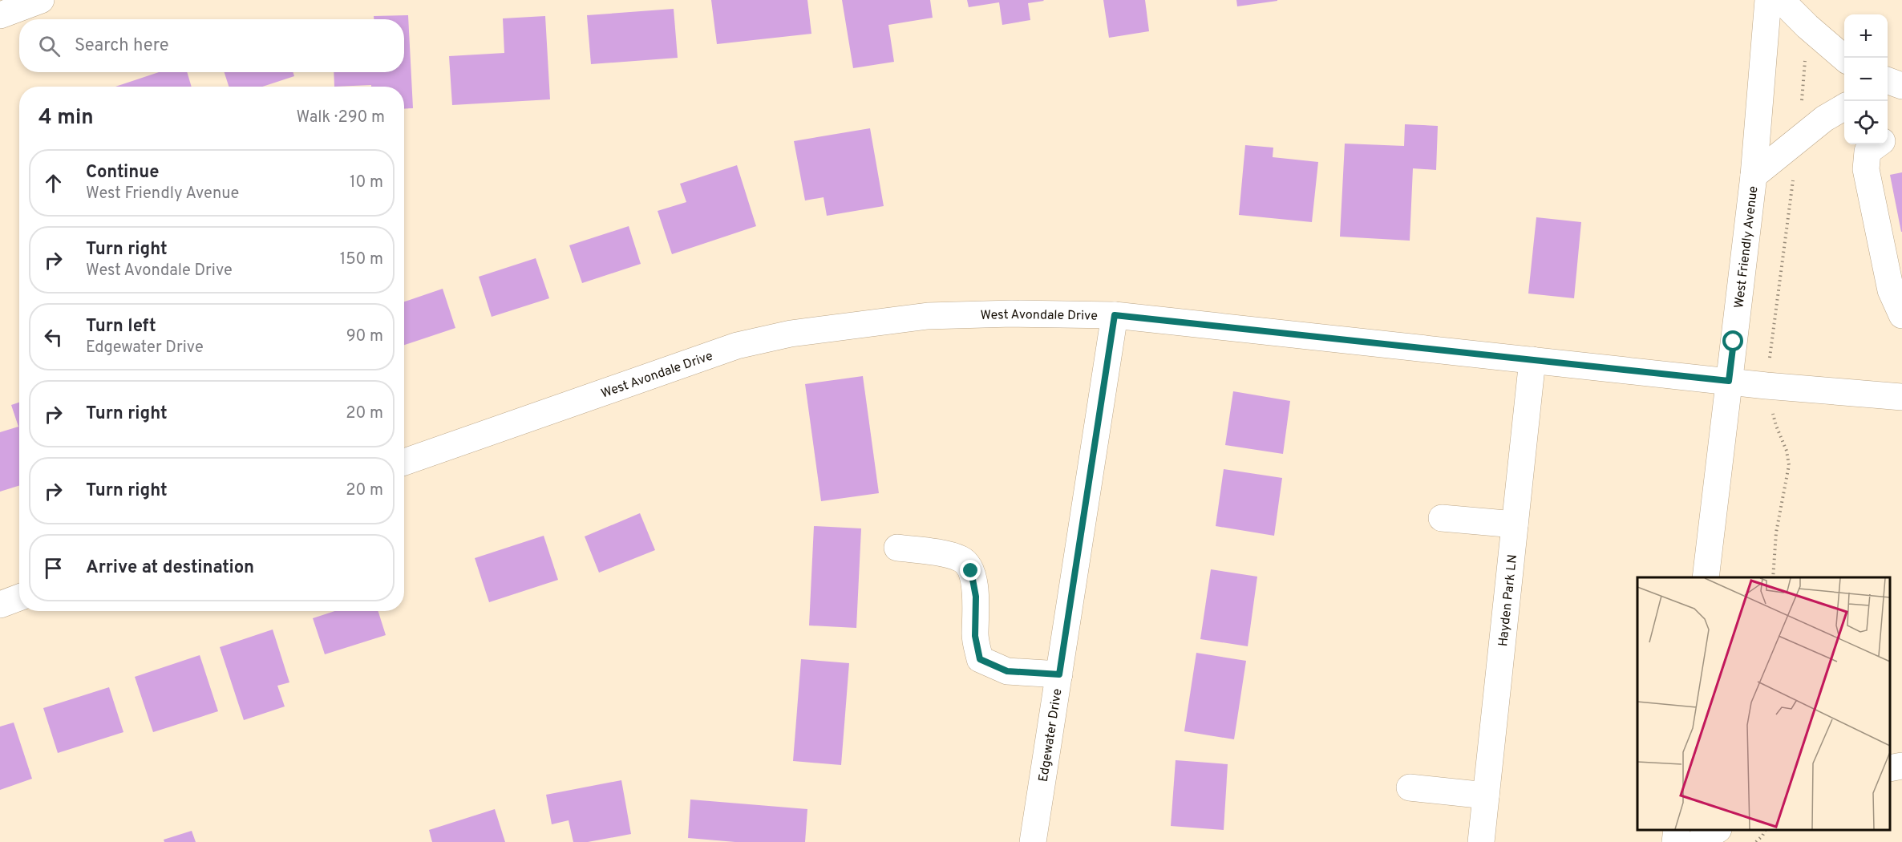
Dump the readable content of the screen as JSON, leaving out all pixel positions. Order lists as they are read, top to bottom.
{
  "streets": {
    "street": [
      "West Friendly Avenue",
      "West Avondale Drive",
      "Hayden Park LN",
      "Edgewater Drive"
    ]
  },
  "crossings": [
    ["West Friendly Avenue", "West Avondale Drive"],
    ["West Avondale Drive", "Hayden Park LN"],
    ["West Avondale Drive", "Edgewater Drive"]
  ],
  "page": {
    "map_buttons": ["+", "−"],
    "search": "Search here",
    "heading": ["4 min", "Walk · 290 m"],
    "list": [
      ["Continue", "West Friendly Avenue", "10 m"],
      ["Turn right", "West Avondale Drive", "150 m"],
      ["Turn left", "Edgewater Drive", "90 m"],
      ["Turn right", "20 m"],
      ["Turn right", "20 m"],
      "Arrive at destination"
    ]
  }
}
